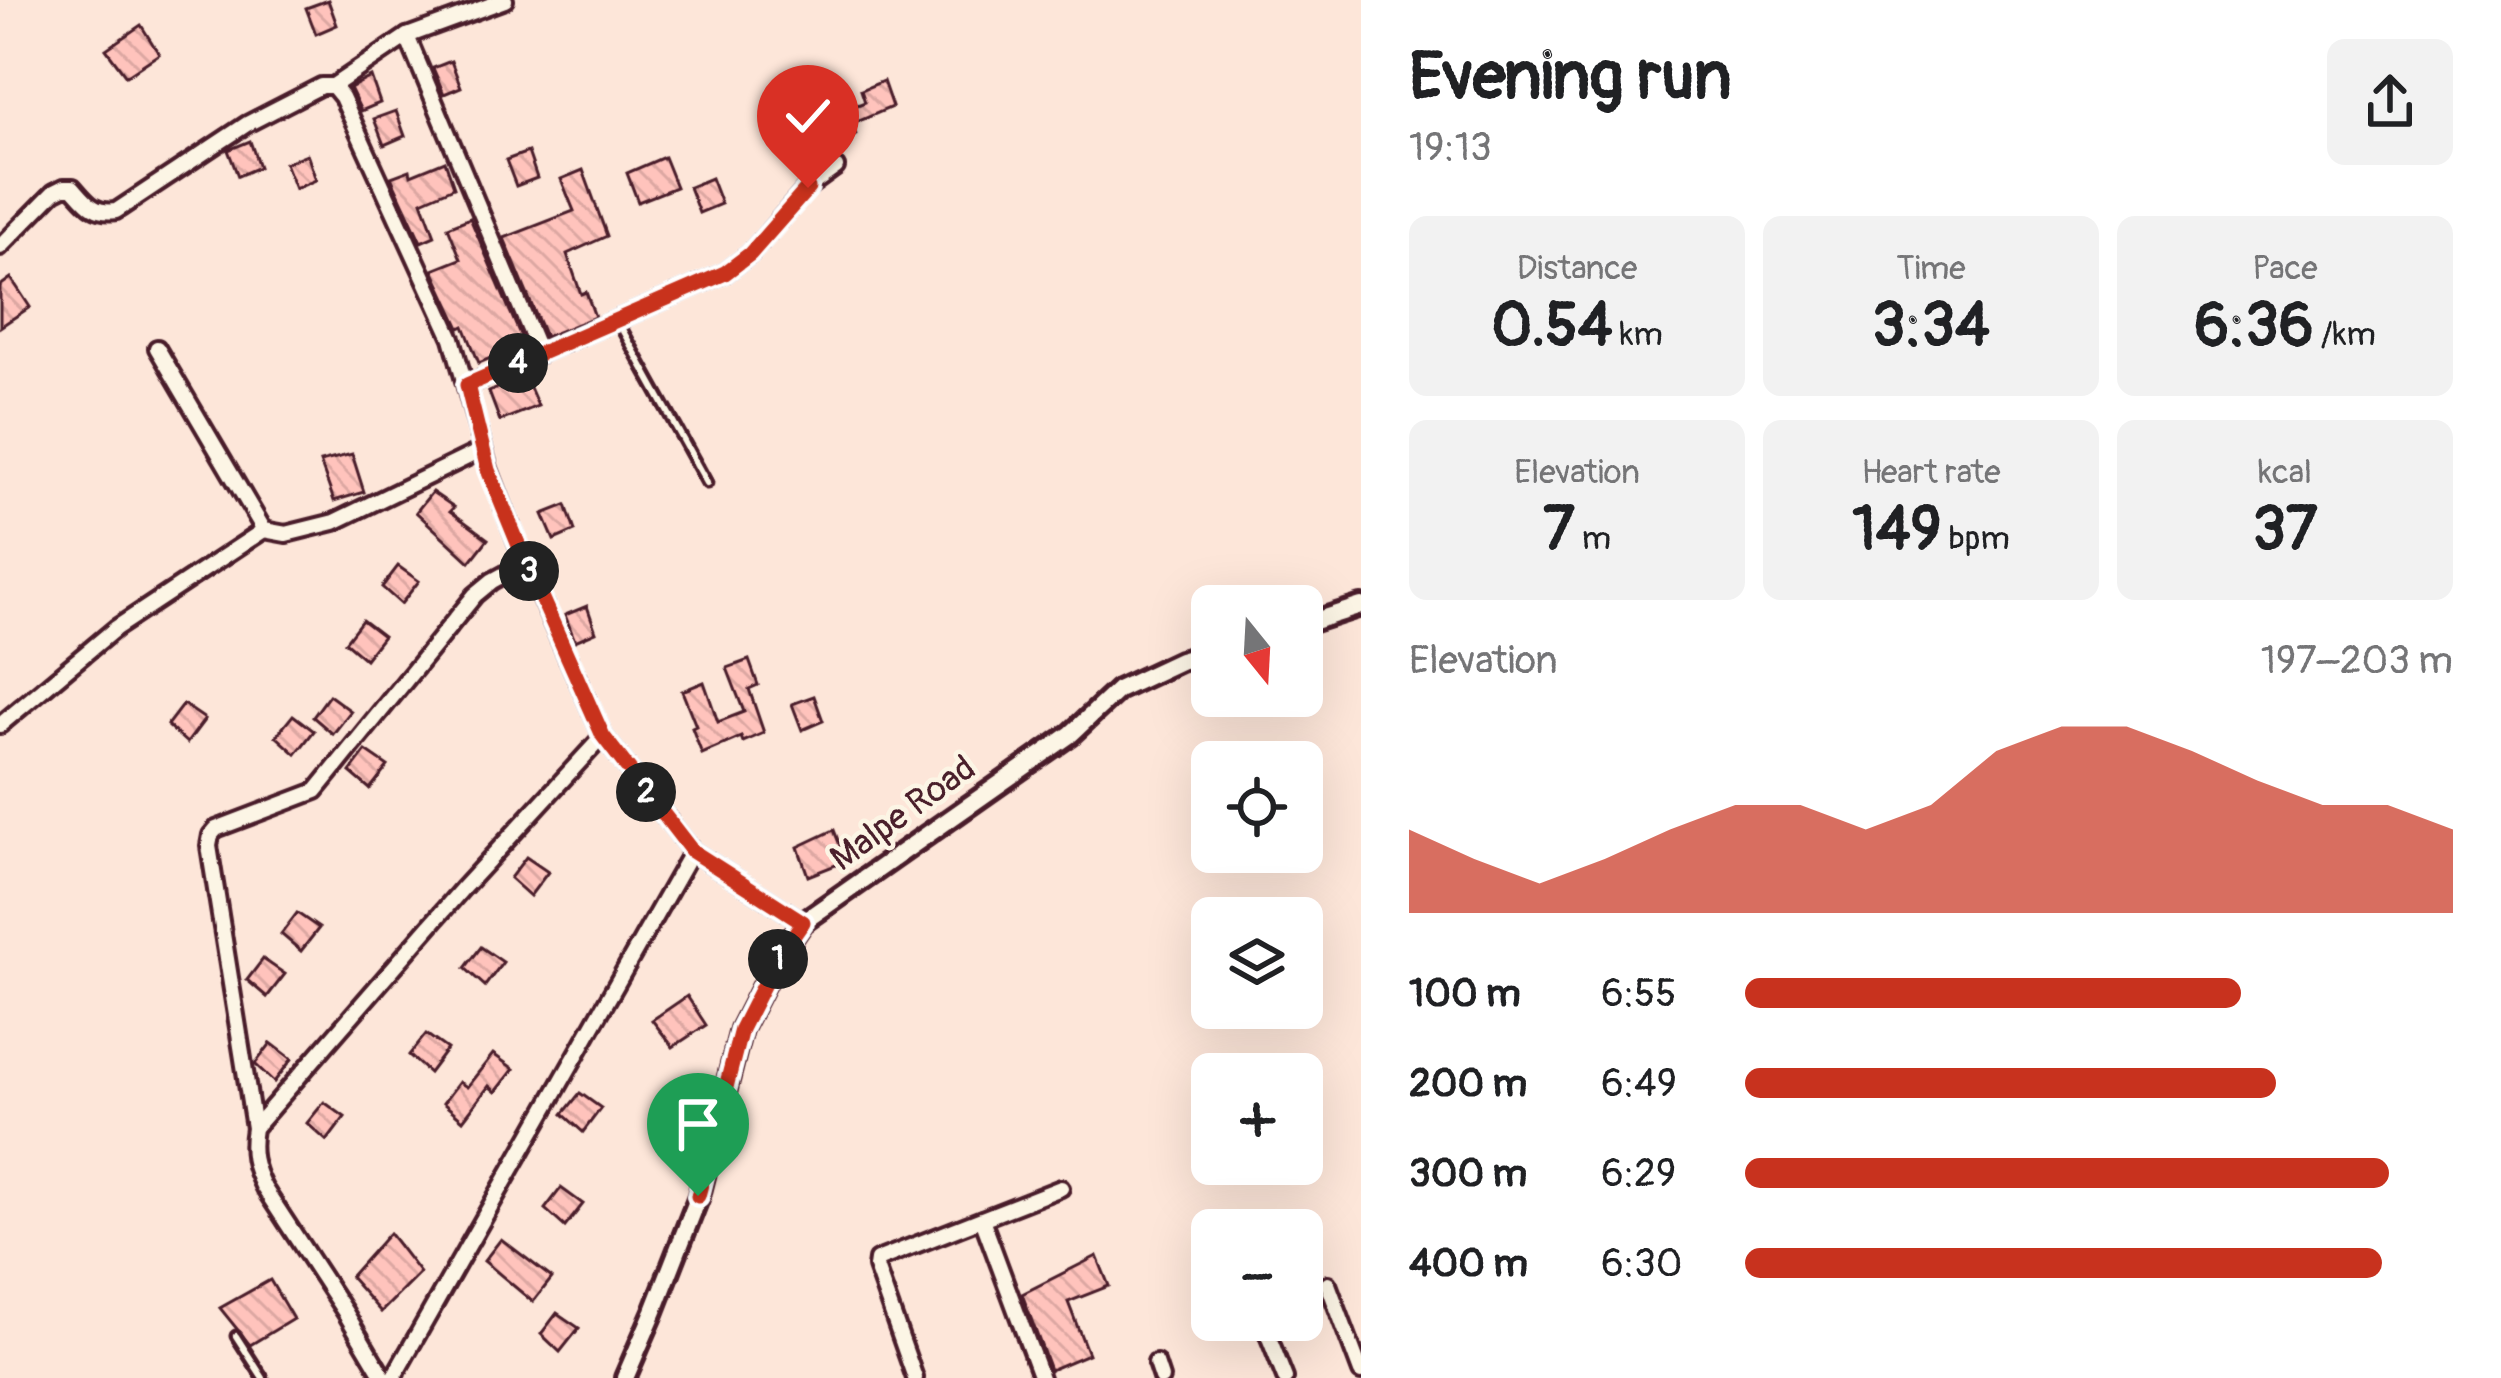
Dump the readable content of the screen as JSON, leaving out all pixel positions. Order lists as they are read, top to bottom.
{
  "streets": {
    "street": ["Malpe Road"]
  },
  "north": "bottom",
  "page": {
    "heading": ["Evening run", "19:13"],
    "stats": [
      ["Distance", "0.54 km"],
      ["Time", "3:34"],
      ["Pace", "6:36 /km"],
      ["Elevation", "7 m"],
      ["Heart rate", "149 bpm"],
      ["kcal", "37"]
    ],
    "pins": [
      "4",
      "3",
      "2",
      "1"
    ],
    "map_buttons": ["+", "−"],
    "chart": ["Elevation", "197–203 m"],
    "list": [
      {
        "name": "100 m",
        "note": "6:55"
      },
      {
        "name": "200 m",
        "note": "6:49"
      },
      {
        "name": "300 m",
        "note": "6:29"
      },
      {
        "name": "400 m",
        "note": "6:30"
      }
    ]
  }
}
